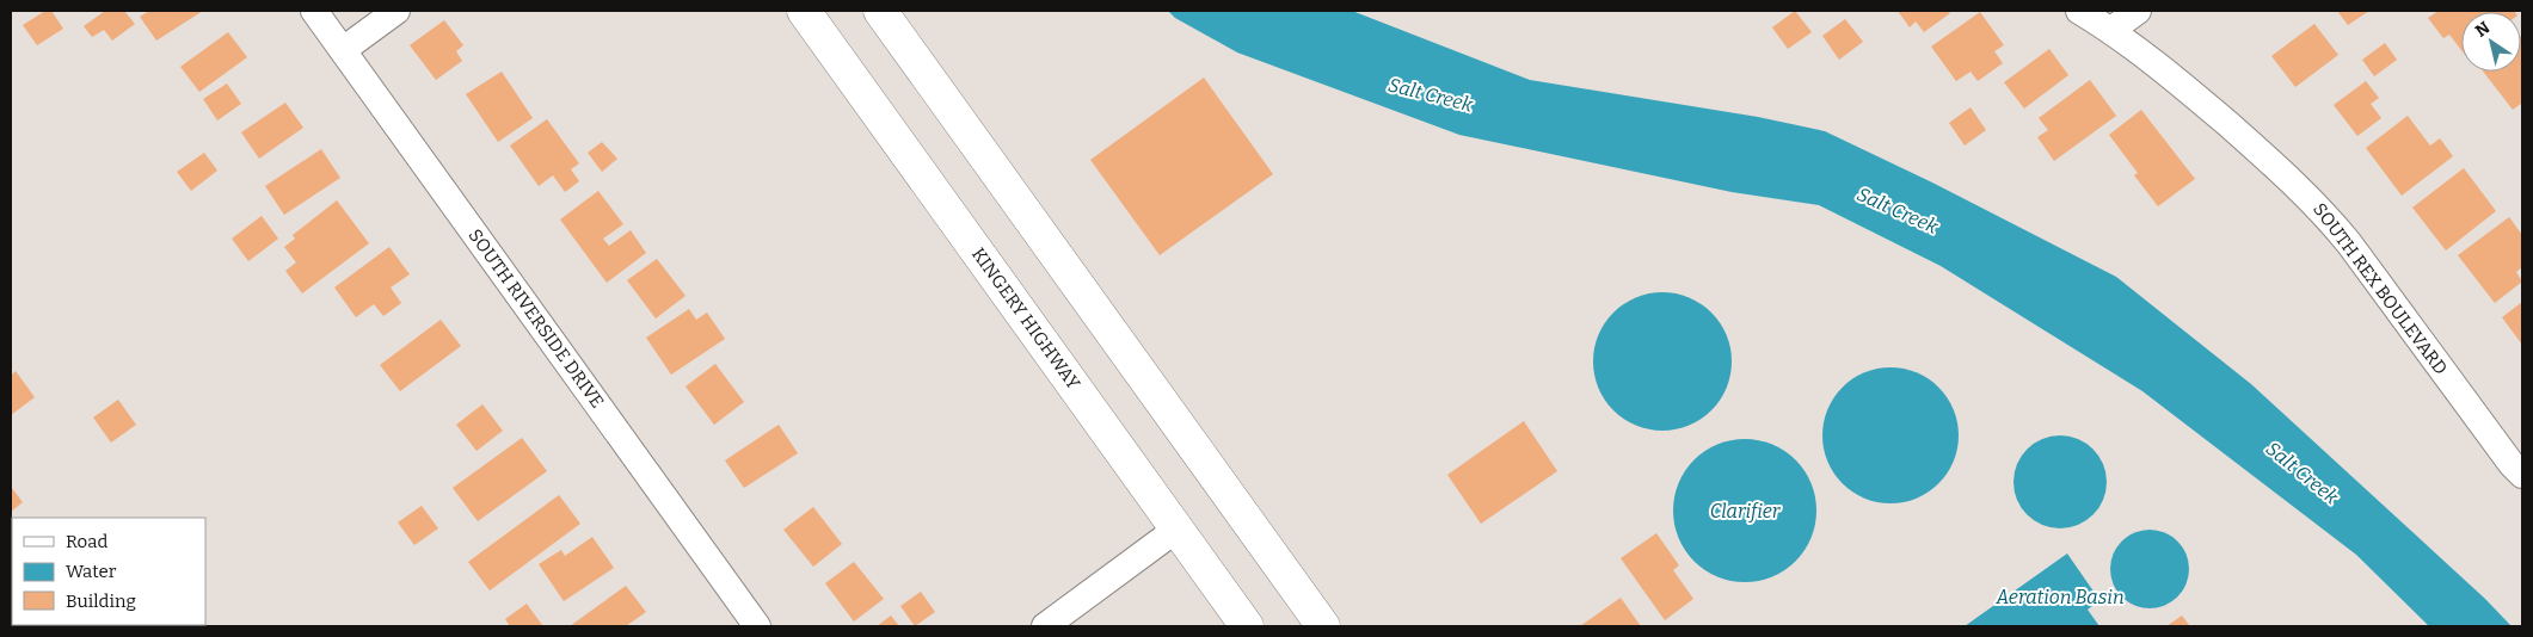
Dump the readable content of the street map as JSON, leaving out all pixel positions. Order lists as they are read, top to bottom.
{
  "streets": {
    "highway": ["KINGERY HIGHWAY"],
    "street": ["SOUTH REX BOULEVARD", "SOUTH RIVERSIDE DRIVE"]
  },
  "water": ["Salt Creek", "Clarifier", "Aeration Basin"],
  "legend": ["Road", "Water", "Building"],
  "north": "top left"
}
